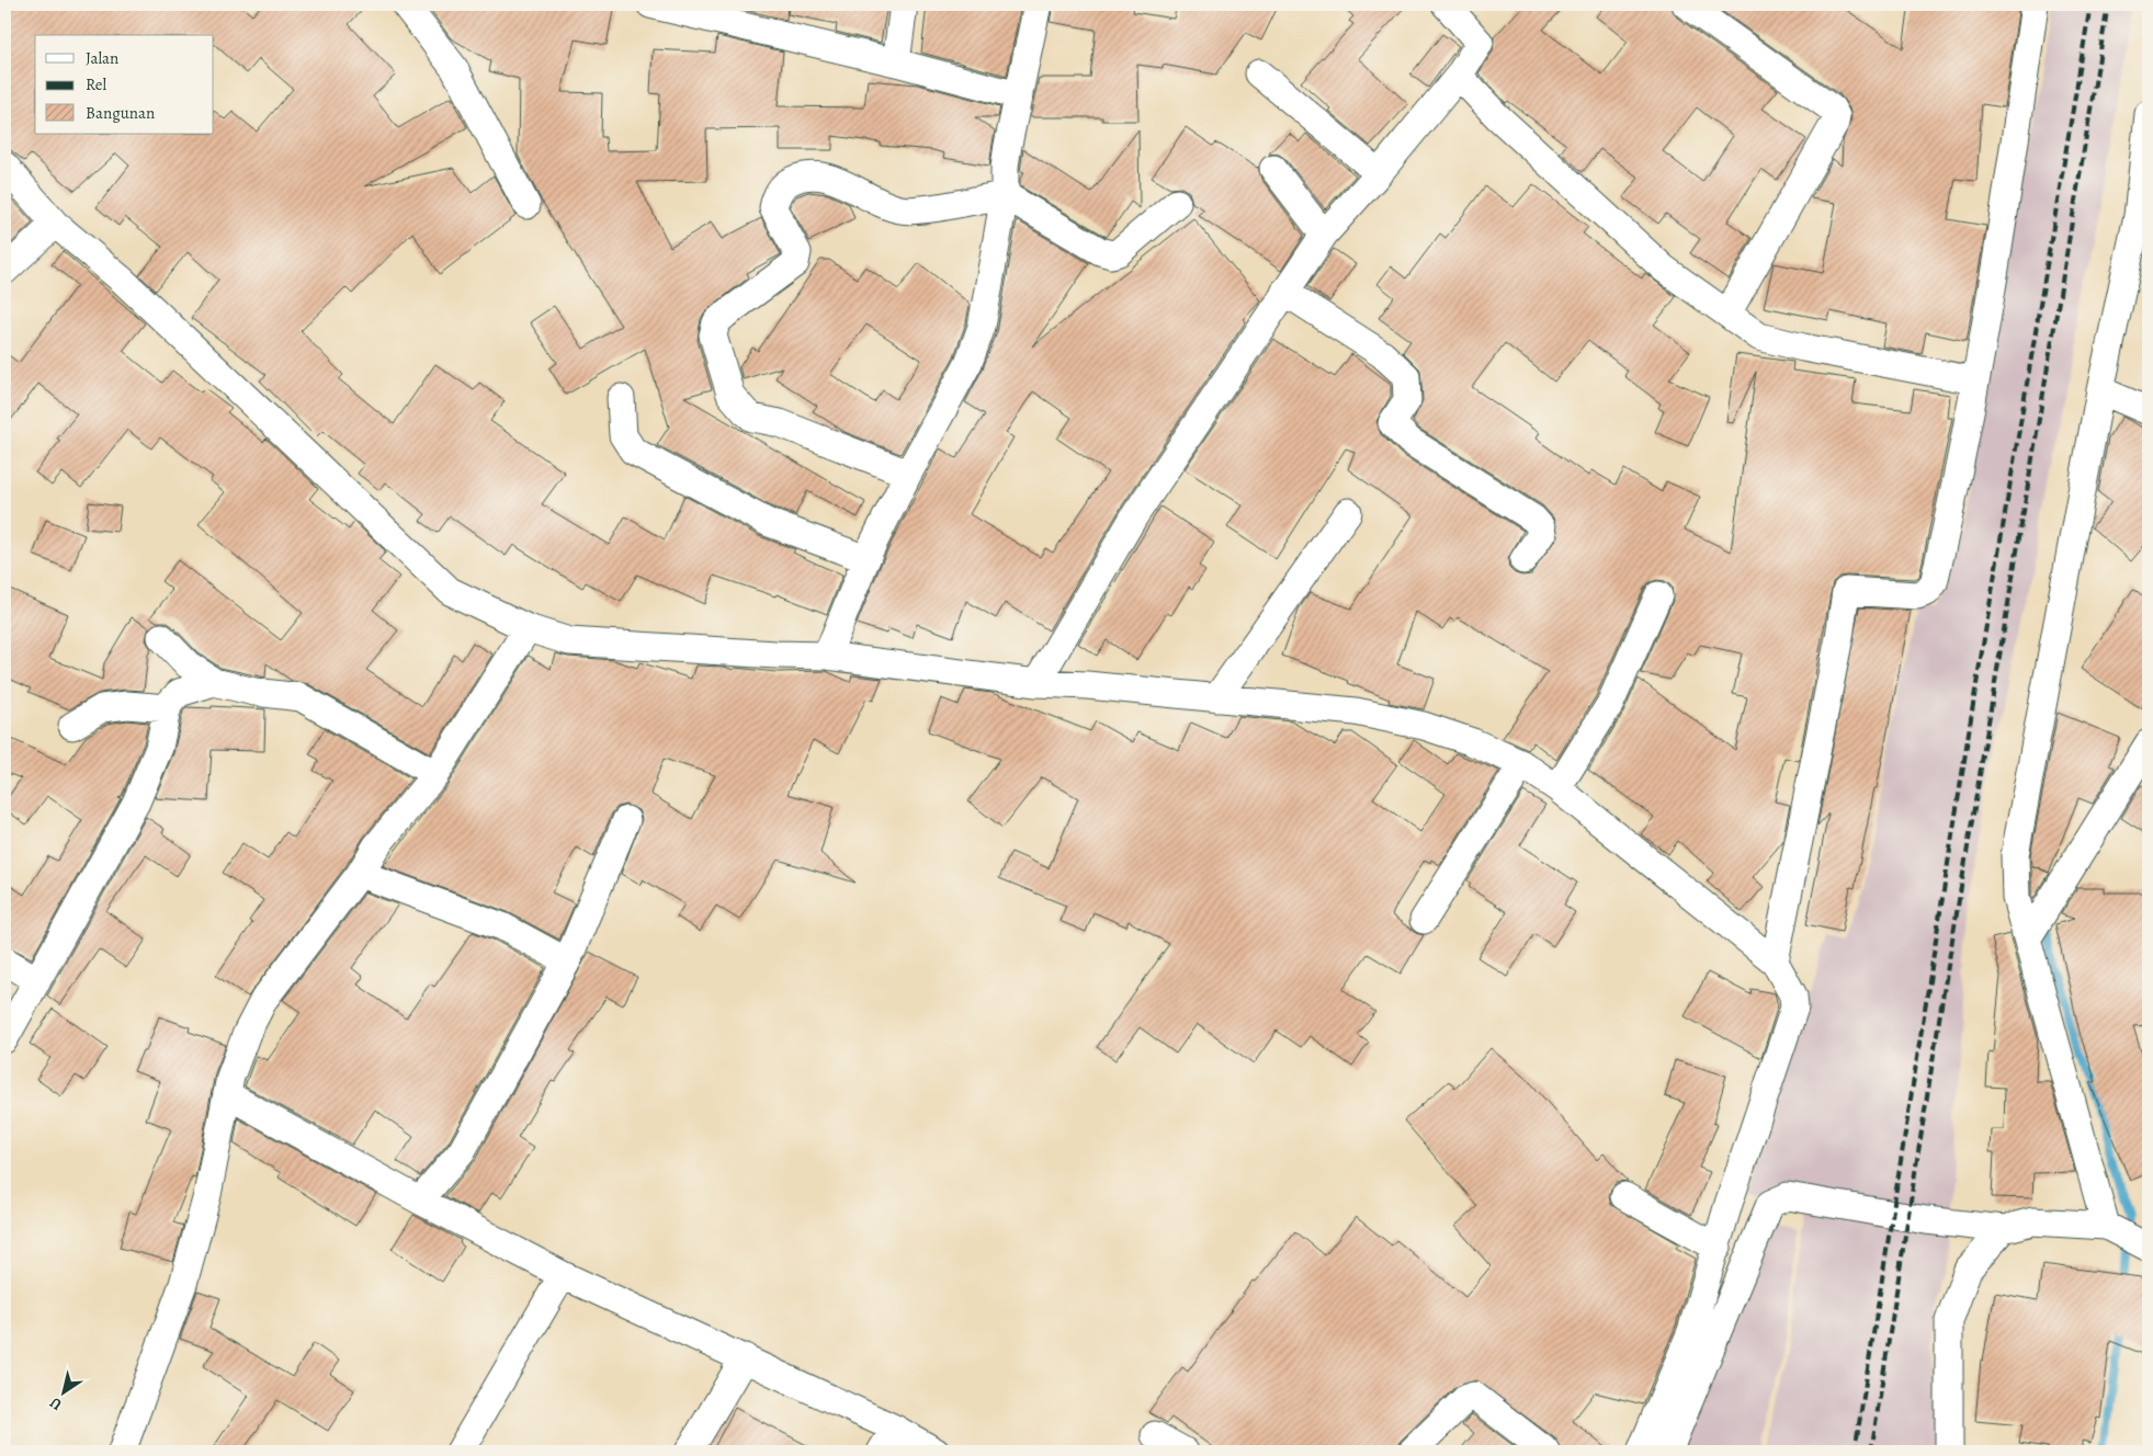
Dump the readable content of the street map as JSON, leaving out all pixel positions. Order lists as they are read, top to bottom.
{
  "legend": ["Jalan", "Rel", "Bangunan"],
  "north": "bottom left"
}
